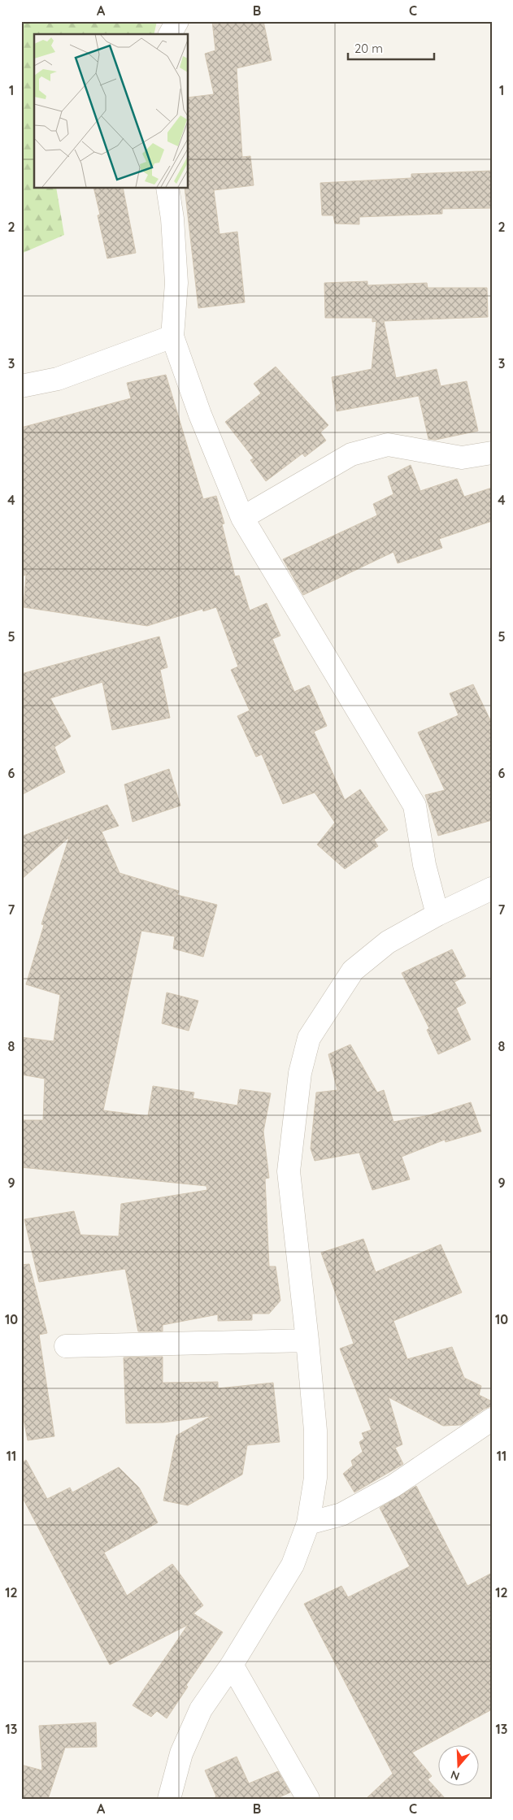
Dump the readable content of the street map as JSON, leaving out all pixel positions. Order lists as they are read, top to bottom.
{
  "scale_bar": "20 m",
  "north": "bottom",
  "grid": {
    "columns": ["A", "B", "C"],
    "rows": [
      "1",
      "2",
      "3",
      "4",
      "5",
      "6",
      "7",
      "8",
      "9",
      "10",
      "11",
      "12",
      "13"
    ]
  }
}
